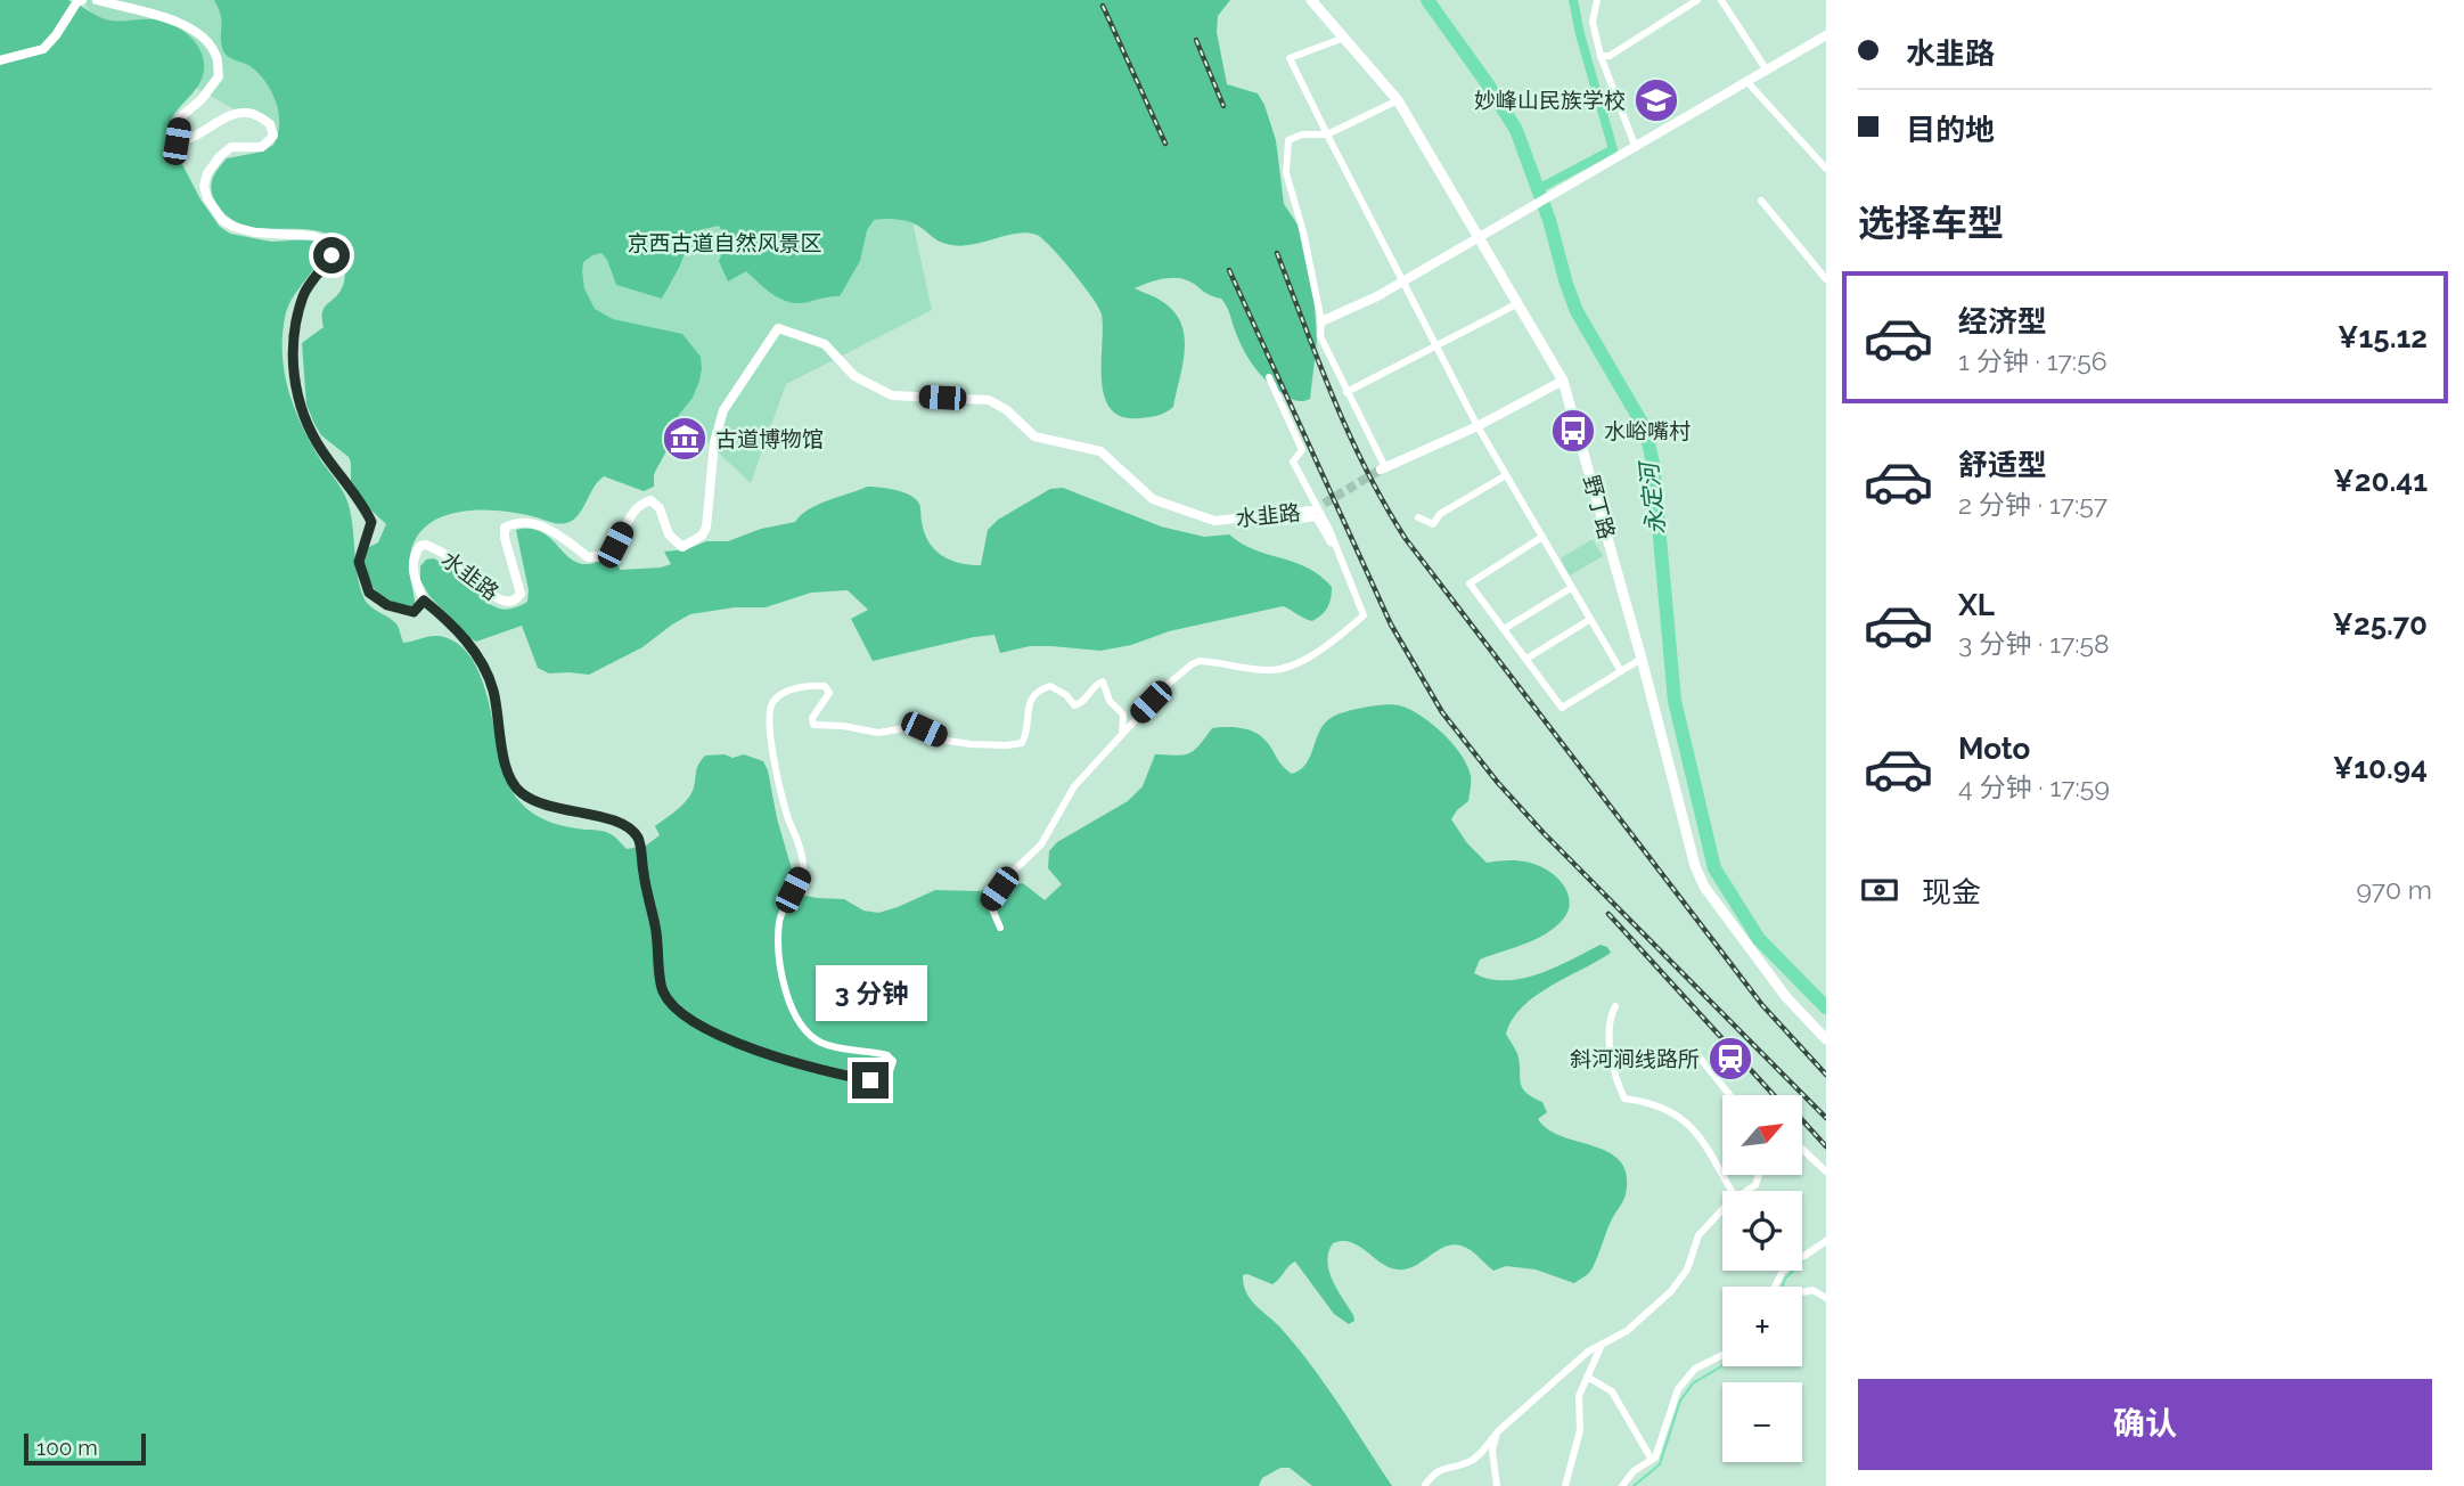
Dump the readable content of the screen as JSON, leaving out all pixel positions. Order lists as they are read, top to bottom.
{
  "streets": {
    "main road": ["野丁路"],
    "street": ["水韭路"]
  },
  "water": ["永定河"],
  "parks": ["京西古道自然风景区"],
  "places": {
    "school or university": ["妙峰山民族学校"],
    "bus stop": ["水峪嘴村"],
    "museum": ["古道博物馆"],
    "station": ["斜河涧线路所"]
  },
  "scale_bar": "100 m",
  "north": "top right",
  "page": {
    "banner": ["水韭路", "目的地"],
    "heading": "选择车型",
    "list": [
      {
        "name": "经济型",
        "note": "1 分钟 · 17:56",
        "value": "¥15.12"
      },
      {
        "name": "舒适型",
        "note": "2 分钟 · 17:57",
        "value": "¥20.41"
      },
      {
        "name": "XL",
        "note": "3 分钟 · 17:58",
        "value": "¥25.70"
      },
      {
        "name": "Moto",
        "note": "4 分钟 · 17:59",
        "value": "¥10.94"
      }
    ],
    "pay": ["现金", "970 m"],
    "bubble": "3 分钟",
    "map_buttons": ["+", "−"],
    "buttons": "确认",
    "scale": "100 m"
  }
}
